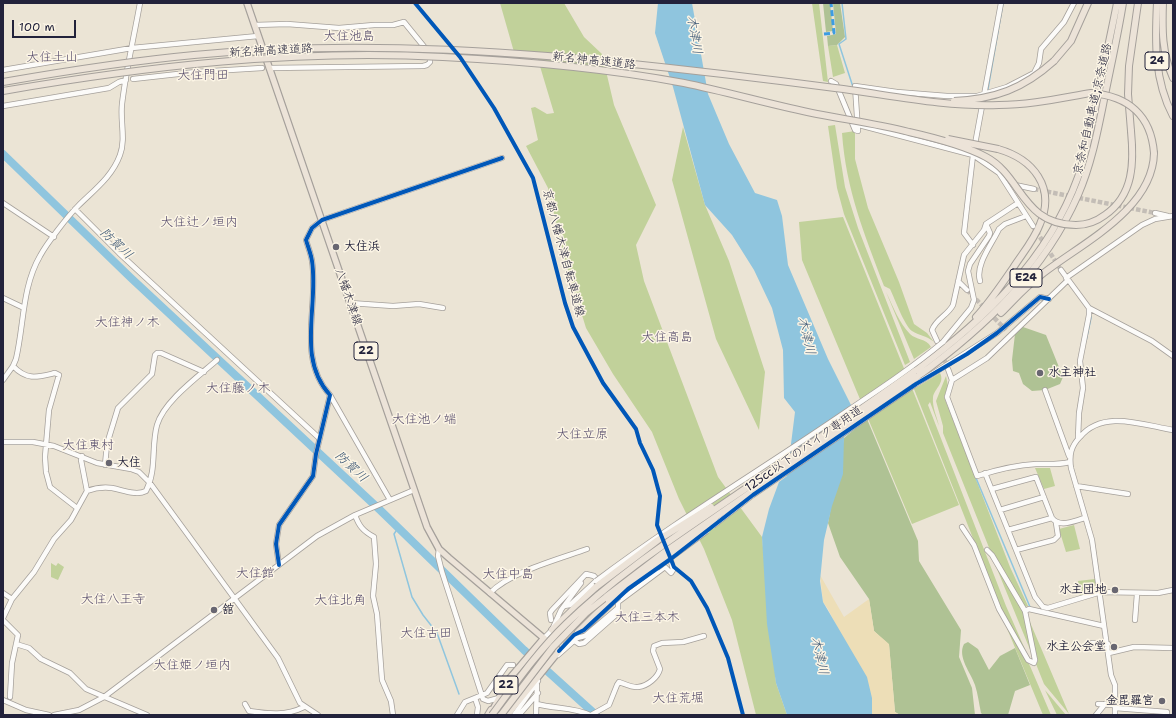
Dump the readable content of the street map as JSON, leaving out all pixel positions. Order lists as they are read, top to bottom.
{
  "streets": {
    "highway": [
      "新名神高速道路",
      "24",
      "京奈和自動車道;京奈道路",
      "E24"
    ],
    "main road": ["八幡木津線", "22"],
    "street": ["125cc以下のバイク専用道"],
    "cycle path": ["京都八幡木津自転車道線"]
  },
  "crossings": [
    ["京奈和自動車道;京奈道路", "22"],
    ["八幡木津線", "22"]
  ],
  "districts": [
    "大住池島",
    "大住土山",
    "大住門田",
    "大住辻ノ垣内",
    "大住神ノ木",
    "大住高島",
    "大住藤ノ木",
    "大住池ノ端",
    "大住立原",
    "大住東村",
    "大住館",
    "大住中島",
    "大住八王寺",
    "大住北角",
    "大住三本木",
    "大住古田",
    "大住姫ノ垣内",
    "大住荒堀"
  ],
  "water": ["木津川", "防賀川"],
  "places": [
    "大住浜",
    "水主神社",
    "大住",
    "水主団地",
    "舘",
    "水主公会堂",
    "金毘羅宮"
  ],
  "scale_bar": "100 m"
}
